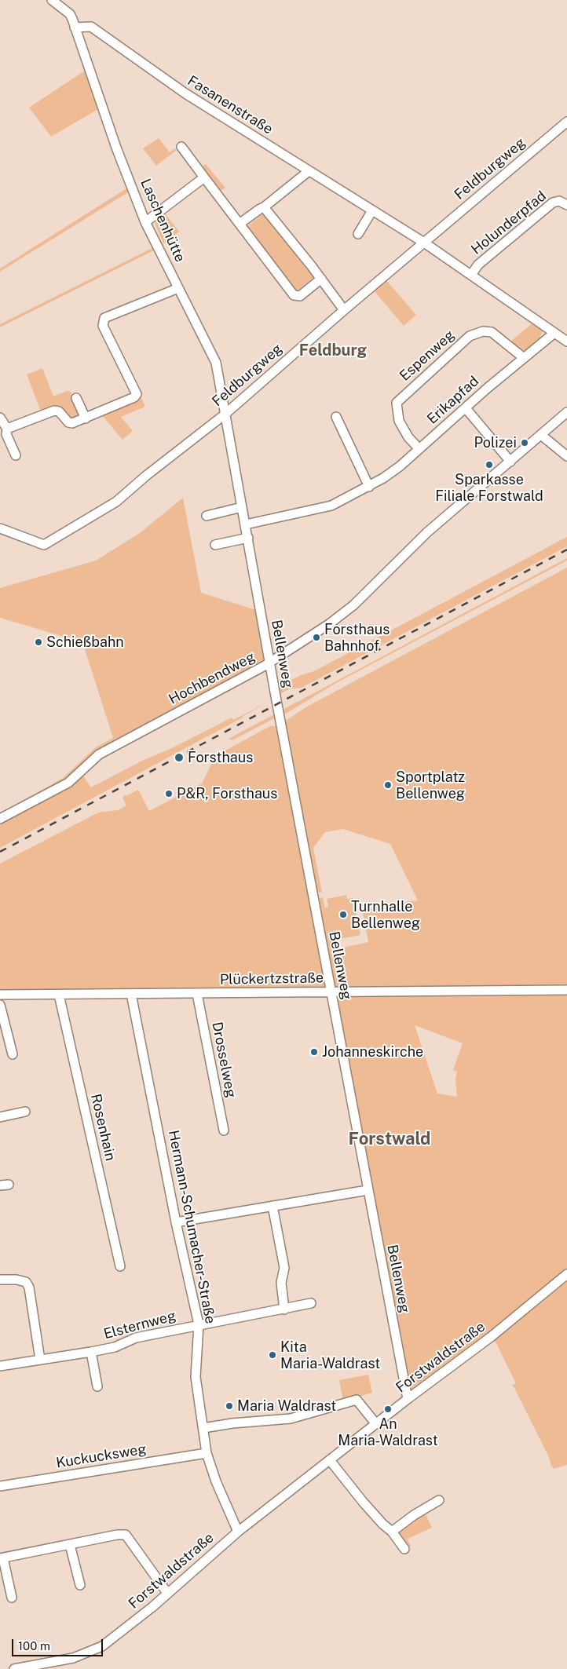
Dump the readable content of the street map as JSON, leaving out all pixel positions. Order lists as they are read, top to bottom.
{
  "streets": {
    "street": [
      "Fasanenstraße",
      "Feldburgweg",
      "Laschenhütte",
      "Holunderpfad",
      "Espenweg",
      "Erikapfad",
      "Bellenweg",
      "Hochbendweg",
      "Plückertzstraße",
      "Drosselweg",
      "Rosenhain",
      "Hermann-Schumacher-Straße",
      "Elsternweg",
      "Forstwaldstraße",
      "Kuckucksweg"
    ]
  },
  "crossings": [
    ["Fasanenstraße", "Feldburgweg"],
    ["Fasanenstraße", "Laschenhütte"],
    ["Fasanenstraße", "Holunderpfad"],
    ["Feldburgweg", "Laschenhütte"],
    ["Laschenhütte", "Bellenweg"],
    ["Holunderpfad", "Erikapfad"],
    ["Espenweg", "Erikapfad"],
    ["Erikapfad", "Bellenweg"],
    ["Bellenweg", "Hochbendweg"],
    ["Bellenweg", "Plückertzstraße"],
    ["Bellenweg", "Forstwaldstraße"],
    ["Plückertzstraße", "Drosselweg"],
    ["Plückertzstraße", "Rosenhain"],
    ["Plückertzstraße", "Hermann-Schumacher-Straße"],
    ["Hermann-Schumacher-Straße", "Elsternweg"],
    ["Hermann-Schumacher-Straße", "Forstwaldstraße"],
    ["Hermann-Schumacher-Straße", "Kuckucksweg"]
  ],
  "districts": ["Feldburg", "Forstwald"],
  "places": [
    "Polizei",
    "Sparkasse Filiale Forstwald",
    "Forsthaus Bahnhof",
    "Schießbahn",
    "Forsthaus",
    "Sportplatz Bellenweg",
    "P&R, Forsthaus",
    "Turnhalle Bellenweg",
    "Johanneskirche",
    "Kita Maria-Waldrast",
    "Maria Waldrast",
    "An Maria-Waldrast"
  ],
  "scale_bar": "100 m"
}
